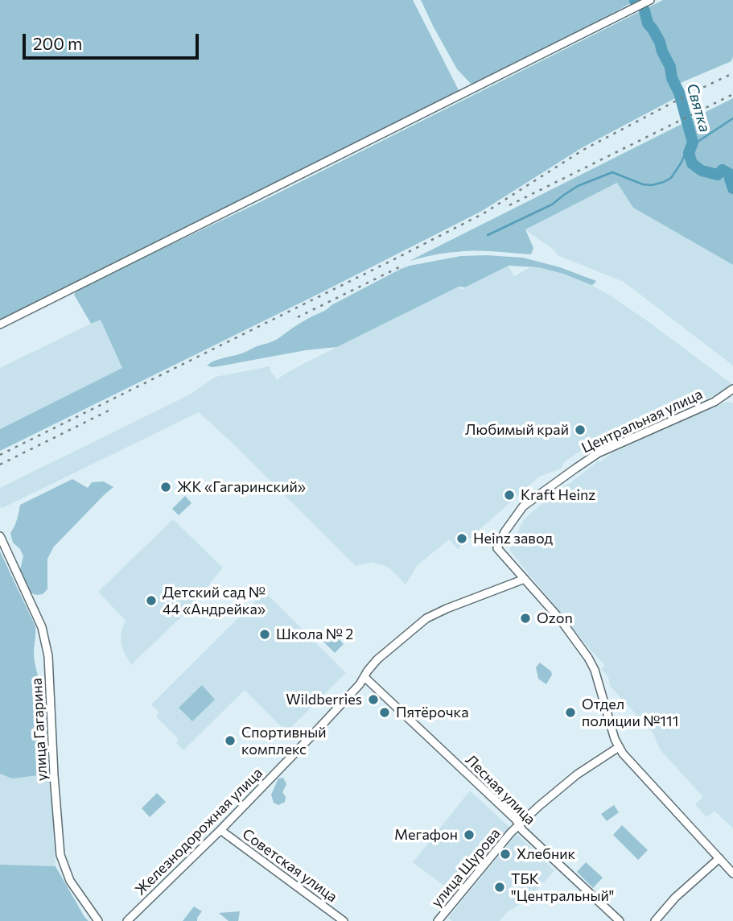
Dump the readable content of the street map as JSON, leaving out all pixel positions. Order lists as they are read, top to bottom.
{
  "streets": {
    "street": [
      "Центральная улица",
      "улица Гагарина",
      "Лесная улица",
      "Железнодорожная улица",
      "Советская улица",
      "улица Щурова"
    ]
  },
  "crossings": [
    ["Центральная улица", "Железнодорожная улица"],
    ["Центральная улица", "улица Щурова"],
    ["Лесная улица", "Железнодорожная улица"],
    ["Лесная улица", "улица Щурова"],
    ["Железнодорожная улица", "Советская улица"]
  ],
  "water": ["Святка"],
  "places": [
    "Любимый край",
    "ЖК «Гагаринский»",
    "Kraft Heinz",
    "Heinz завод",
    "Детский сад № 44 «Андрейка»",
    "Ozon",
    "Школа № 2",
    "Wildberries",
    "Пятёрочка",
    "Отдел полиции №111",
    "Спортивный комплекс",
    "Мегафон",
    "Хлебник",
    "ТБК \"Центральный\""
  ],
  "scale_bar": "200 m"
}
